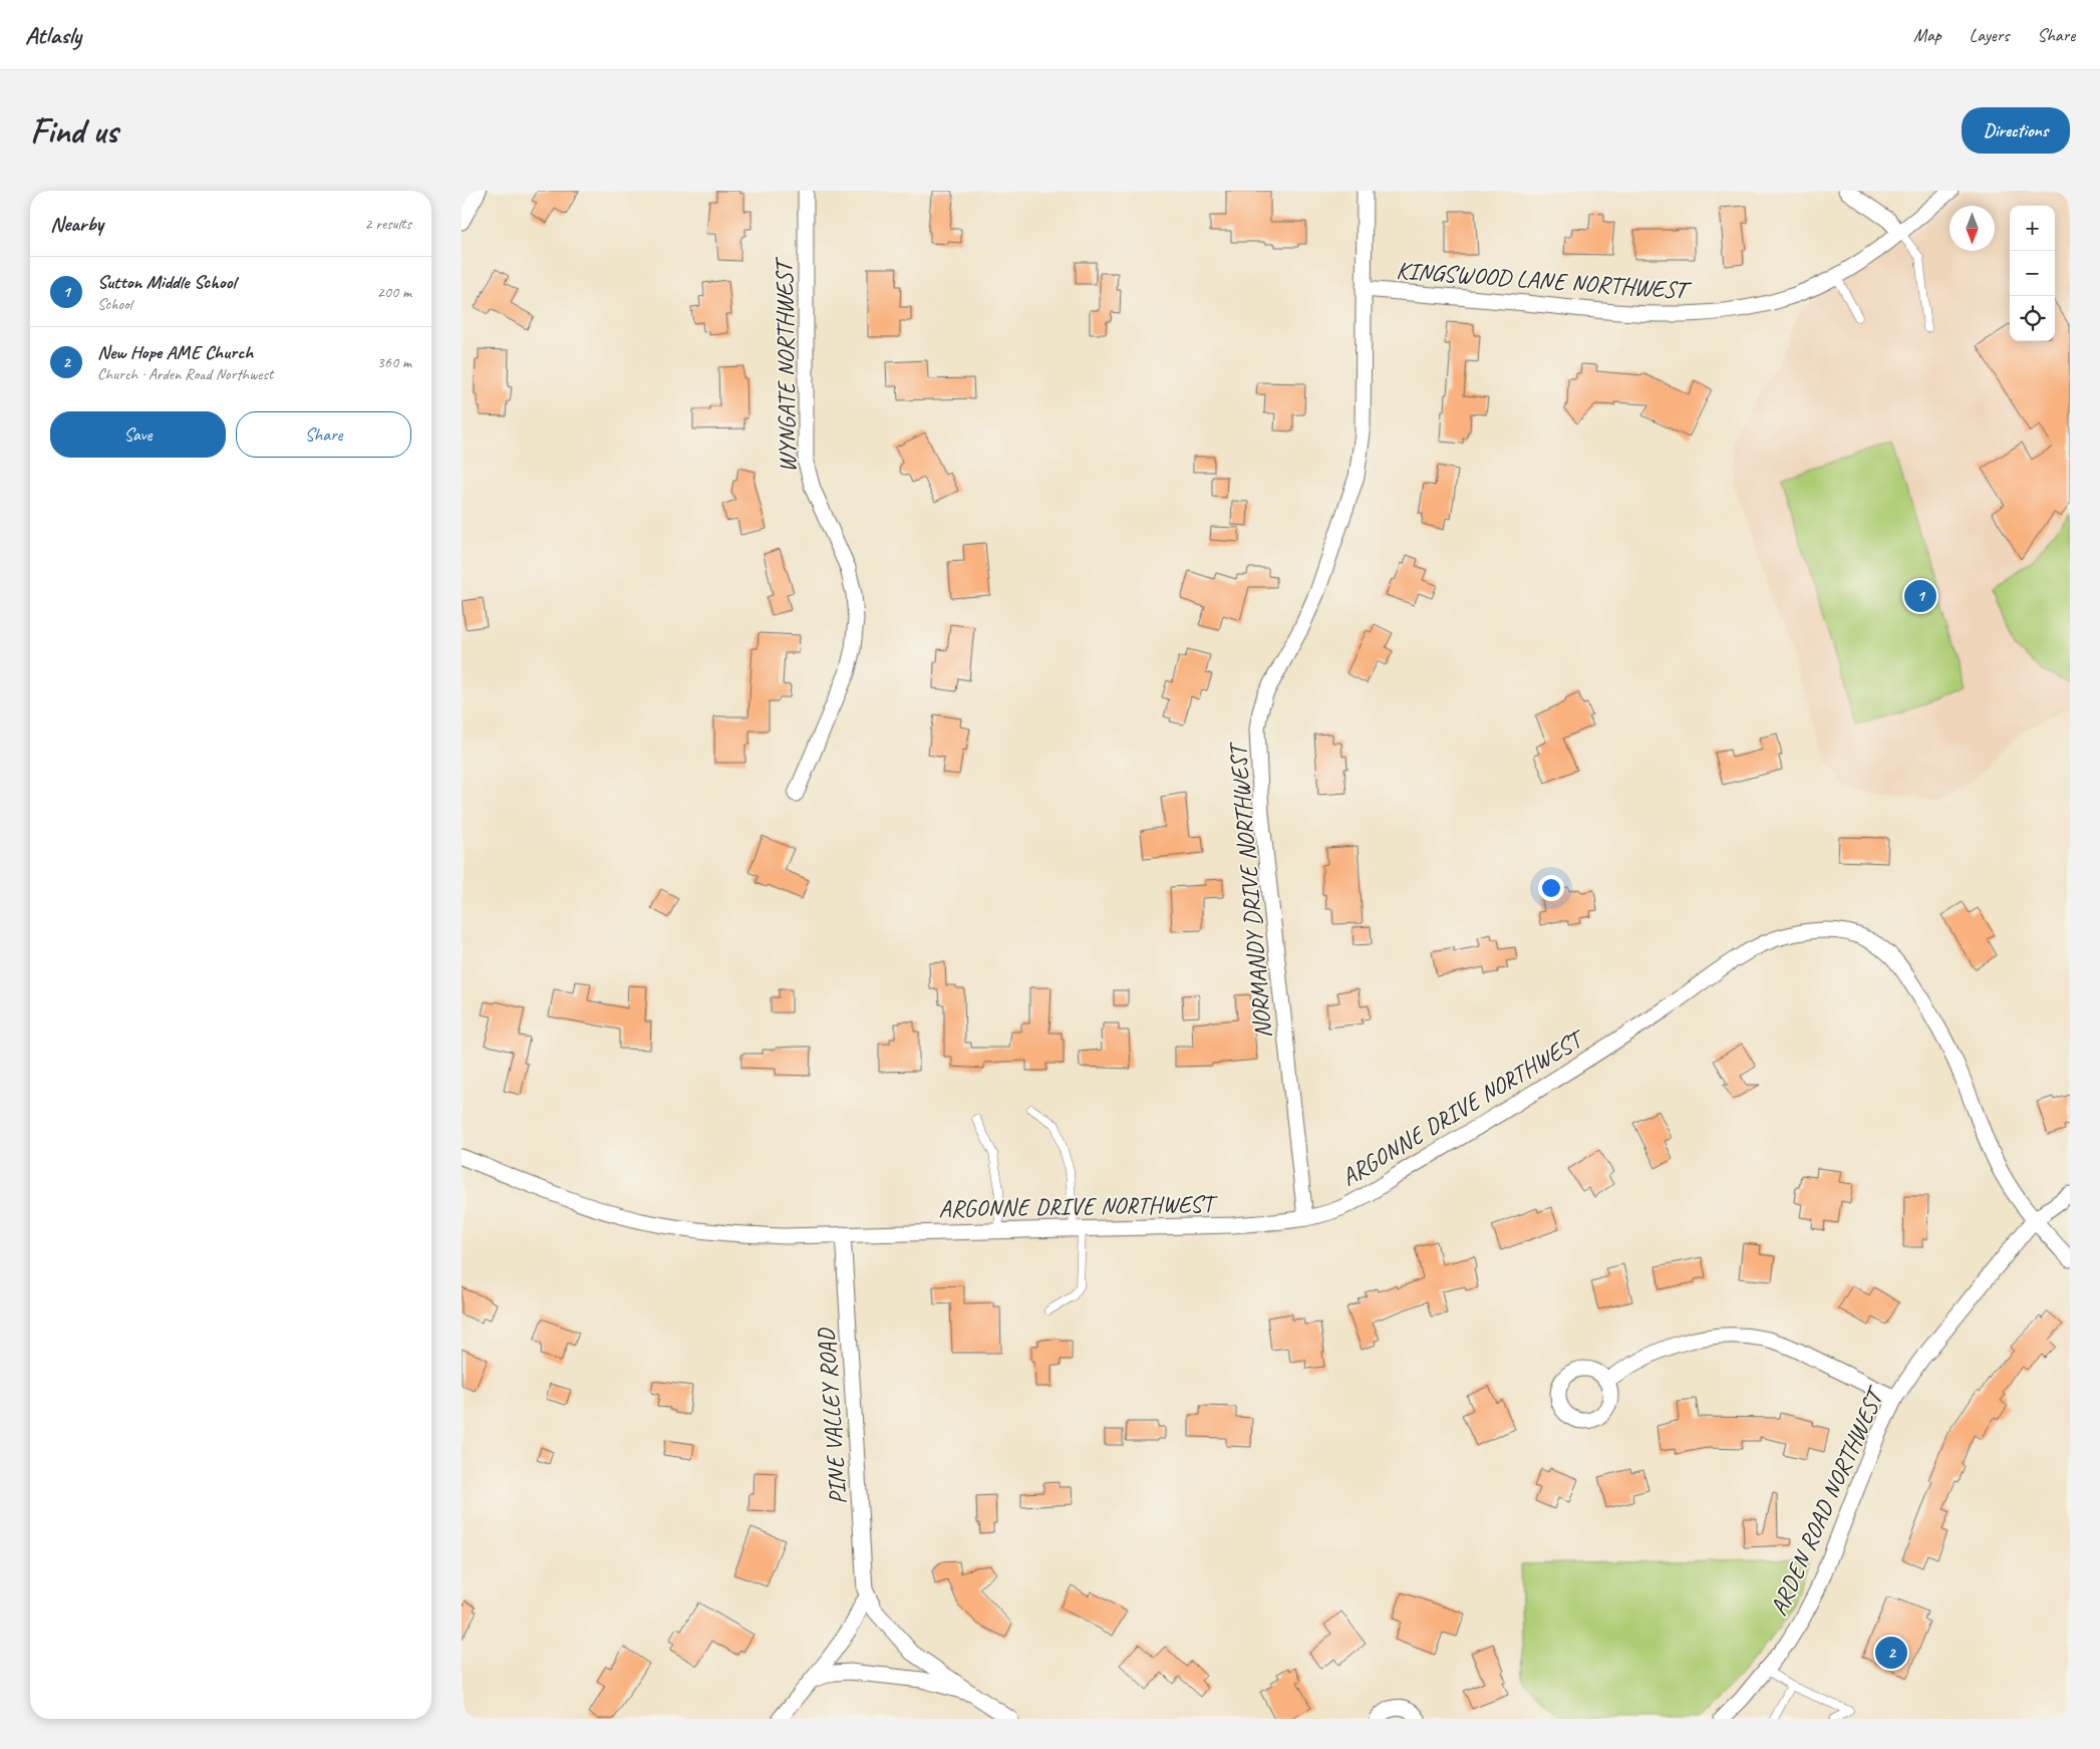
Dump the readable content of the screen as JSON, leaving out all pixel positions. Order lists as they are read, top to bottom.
{
  "streets": {
    "street": [
      "KINGSWOOD LANE NORTHWEST",
      "WYNGATE NORTHWEST",
      "NORMANDY DRIVE NORTHWEST",
      "ARGONNE DRIVE NORTHWEST",
      "PINE VALLEY ROAD",
      "ARDEN ROAD NORTHWEST"
    ]
  },
  "crossings": [
    ["KINGSWOOD LANE NORTHWEST", "NORMANDY DRIVE NORTHWEST"],
    ["NORMANDY DRIVE NORTHWEST", "ARGONNE DRIVE NORTHWEST"],
    ["ARGONNE DRIVE NORTHWEST", "PINE VALLEY ROAD"],
    ["ARGONNE DRIVE NORTHWEST", "ARDEN ROAD NORTHWEST"]
  ],
  "north": "bottom",
  "page": {
    "header": "Atlasly",
    "nav": ["Map", "Layers", "Share"],
    "buttons": [
      "Directions",
      ["Save", "Share"]
    ],
    "title": "Find us",
    "heading": ["Nearby", "2 results"],
    "map_buttons": ["+", "−"],
    "list": [
      {
        "mark": "1",
        "name": "Sutton Middle School",
        "note": "School",
        "value": "200 m"
      },
      {
        "mark": "2",
        "name": "New Hope AME Church",
        "note": "Church · Arden Road Northwest",
        "value": "360 m"
      }
    ],
    "pins": ["1", "2"]
  }
}
